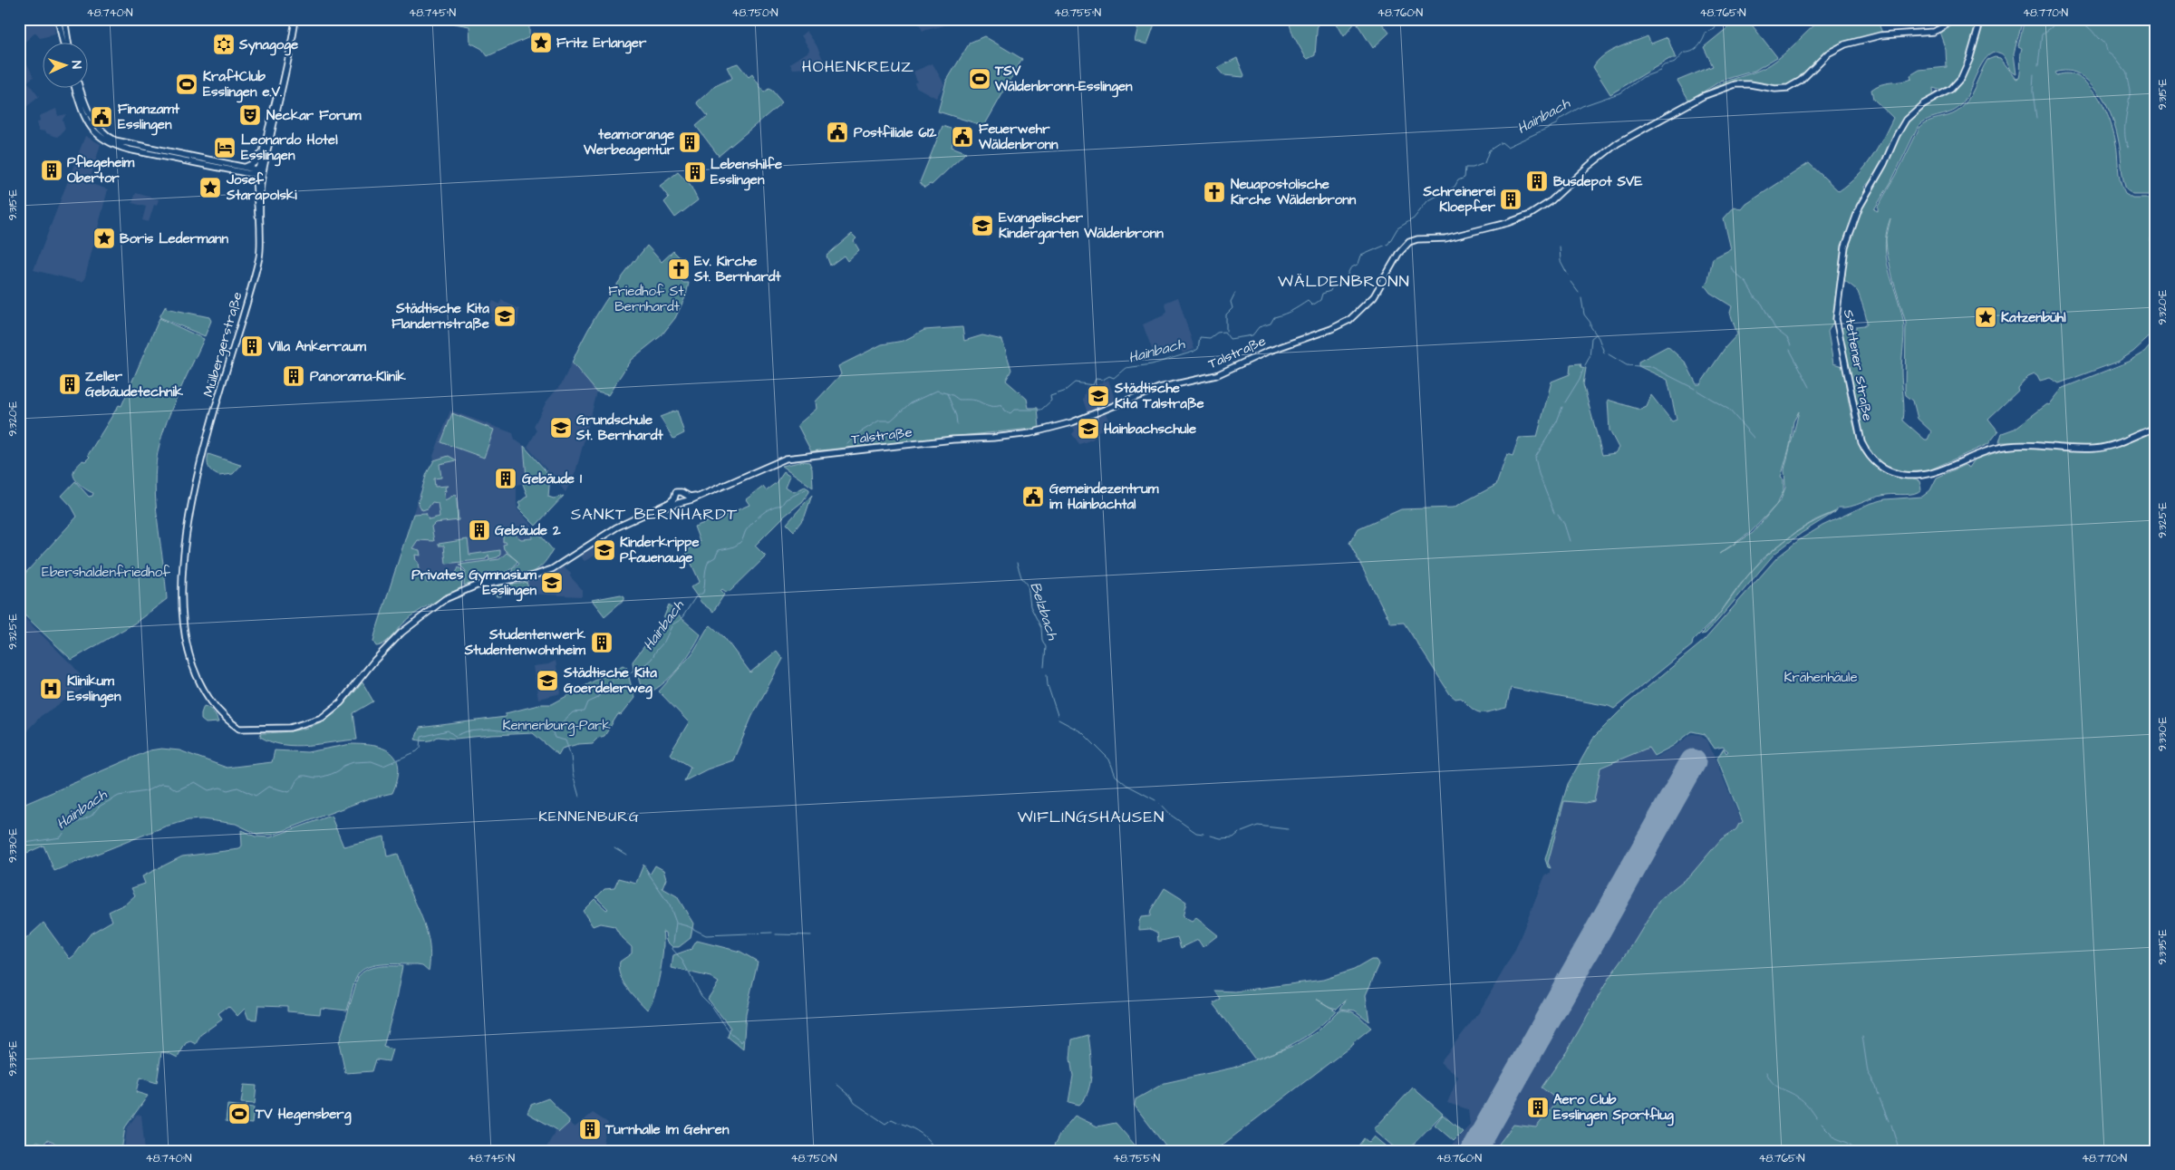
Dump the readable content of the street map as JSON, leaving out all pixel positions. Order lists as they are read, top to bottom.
{
  "streets": {
    "main road": ["Mülbergerstraße", "Talstraße", "Stettener Straße"]
  },
  "crossings": [
    ["Mülbergerstraße", "Talstraße"]
  ],
  "districts": [
    "HOHENKREUZ",
    "WÄLDENBRONN",
    "SANKT BERNHARDT",
    "KENNENBURG",
    "WIFLINGSHAUSEN"
  ],
  "water": ["Hainbach", "Belzbach"],
  "parks": [
    "Friedhof St. Bernhardt",
    "Ebershaldenfriedhof",
    "Krähenhäule",
    "Kennenburg-Park"
  ],
  "places": {
    "place": [
      "Fritz Erlanger",
      "Josef Starapolski",
      "Boris Ledermann",
      "Katzenbühl"
    ],
    "synagogue": ["Synagoge"],
    "sports": ["TSV Wäldenbronn-Esslingen", "KraftClub Esslingen e.V.", "TV Hegensberg"],
    "theatre": ["Neckar Forum"],
    "public building": [
      "Finanzamt Esslingen",
      "Postfiliale 612",
      "Feuerwehr Wäldenbronn",
      "Gemeindezentrum im Hainbachtal"
    ],
    "building": [
      "team:orange Werbeagentur",
      "Pflegeheim Obertor",
      "Lebenshilfe Esslingen",
      "Busdepot SVE",
      "Schreinerei Kloepfer",
      "Villa Ankerraum",
      "Panorama-Klinik",
      "Zeller Gebäudetechnik",
      "Gebäude 1",
      "Gebäude 2",
      "Studentenwerk Studentenwohnheim",
      "Aero Club Esslingen Sportflug",
      "Turnhalle Im Gehren"
    ],
    "hotel": ["Leonardo Hotel Esslingen"],
    "church": ["Neuapostolische Kirche Wäldenbronn", "Ev. Kirche St. Bernhardt"],
    "school or university": [
      "Evangelischer Kindergarten Wäldenbronn",
      "Städtische Kita Flandernstraße",
      "Städtische Kita Talstraße",
      "Grundschule St. Bernhardt",
      "Hainbachschule",
      "Kinderkrippe Pfauenauge",
      "Privates Gymnasium Esslingen",
      "Städtische Kita Goerdelerweg"
    ],
    "hospital": ["Klinikum Esslingen"]
  },
  "north": "right",
  "coordinates": [
    "48.740°N",
    "48.745°N",
    "48.750°N",
    "48.755°N",
    "48.760°N",
    "48.765°N",
    "48.770°N",
    "9.315°E",
    "9.320°E",
    "9.325°E",
    "9.330°E",
    "9.335°E"
  ]
}
